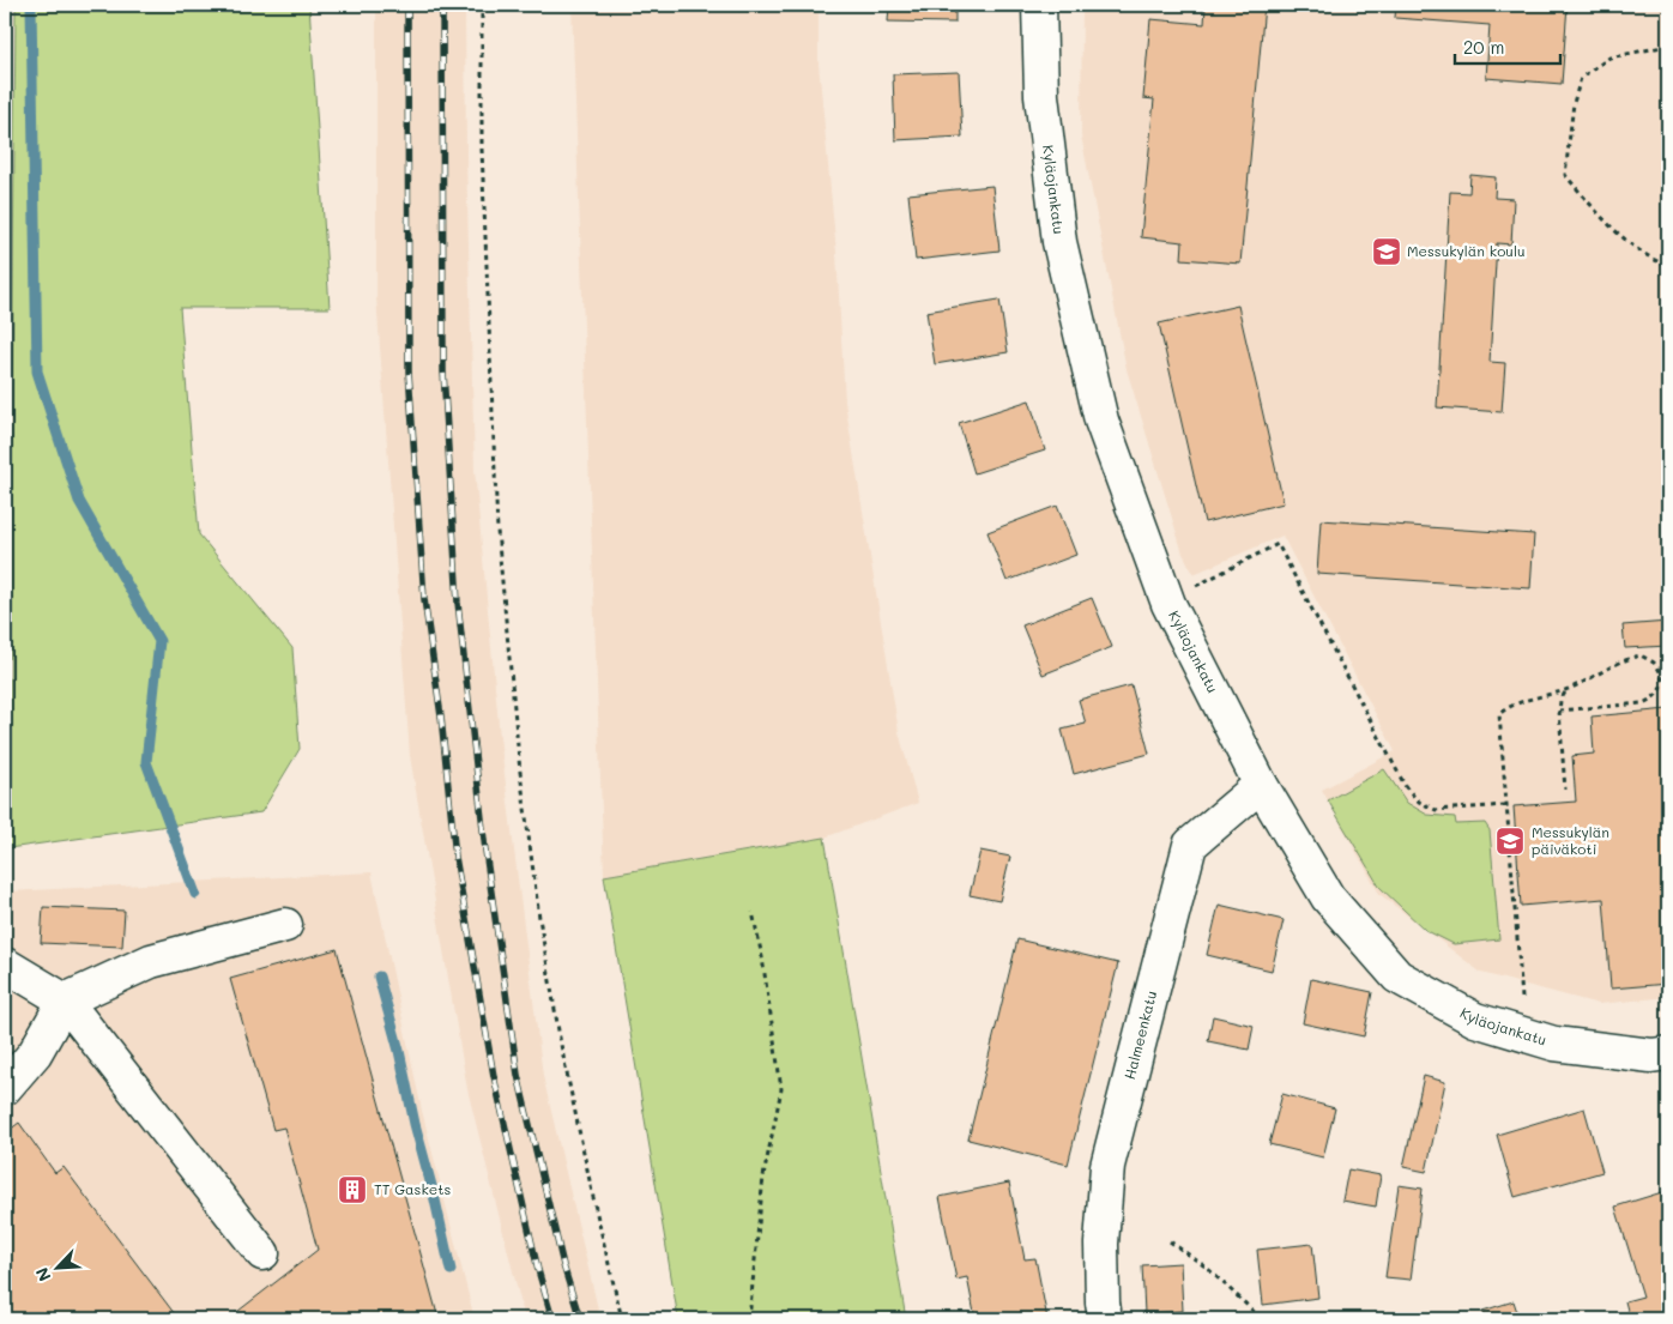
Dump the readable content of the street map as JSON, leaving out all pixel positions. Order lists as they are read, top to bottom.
{
  "streets": {
    "street": ["Kyläojankatu", "Halmeenkatu"]
  },
  "crossings": [
    ["Kyläojankatu", "Halmeenkatu"]
  ],
  "places": {
    "school or university": ["Messukylän koulu", "Messukylän päiväkoti"],
    "building": ["TT Gaskets"]
  },
  "scale_bar": "20 m",
  "north": "bottom left"
}
